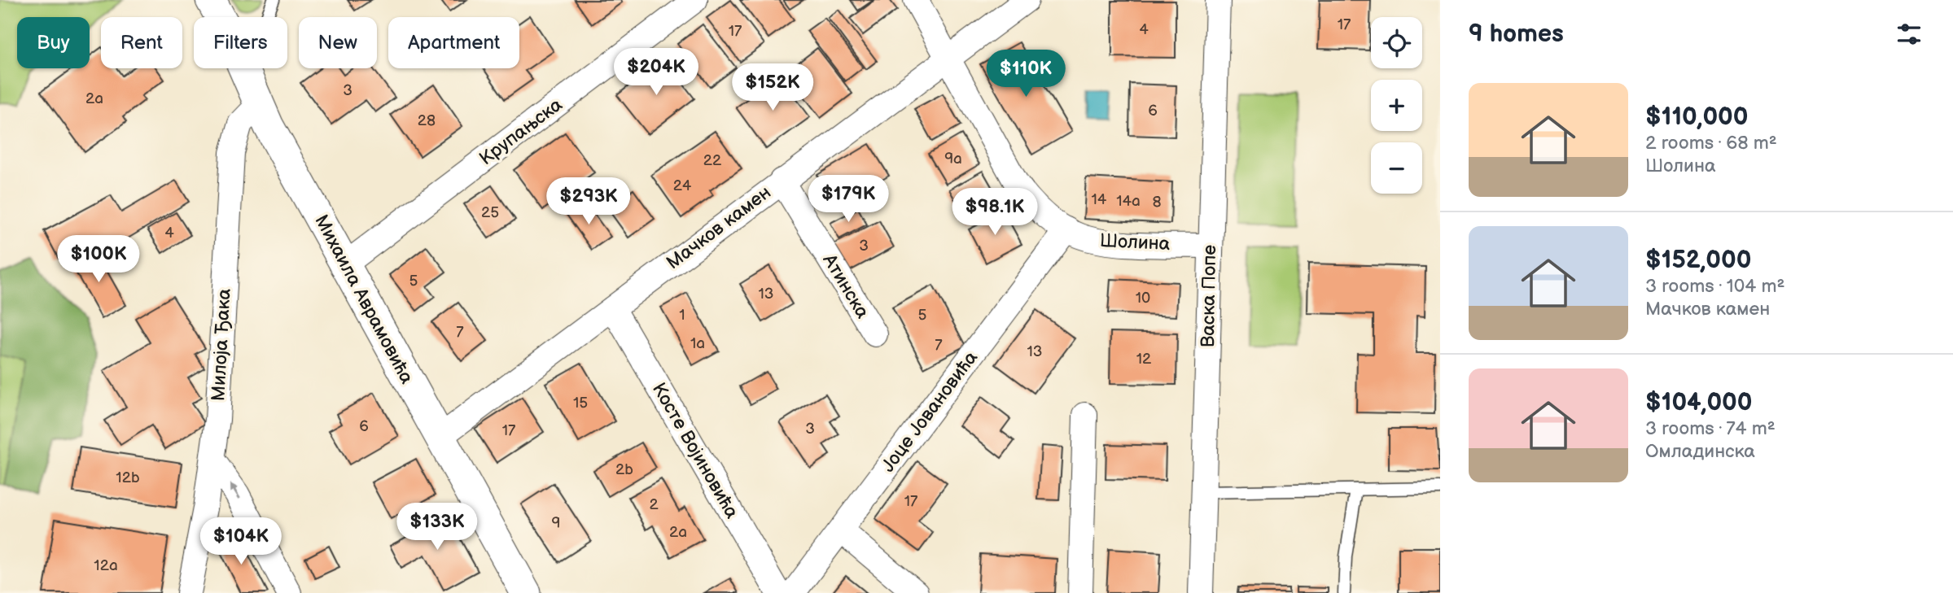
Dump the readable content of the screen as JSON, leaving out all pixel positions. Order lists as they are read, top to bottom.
{
  "streets": {
    "street": [
      "Крупањска",
      "Мачков камен",
      "Шолина",
      "Атинска",
      "Васка Попе",
      "Михаила Аврамовића",
      "Милоја Ђака",
      "Јоце Јовановића",
      "Косте Војиновића"
    ]
  },
  "crossings": [
    ["Крупањска", "Михаила Аврамовића"],
    ["Мачков камен", "Шолина"],
    ["Мачков камен", "Атинска"],
    ["Мачков камен", "Михаила Аврамовића"],
    ["Мачков камен", "Косте Војиновића"],
    ["Шолина", "Васка Попе"],
    ["Шолина", "Јоце Јовановића"],
    ["Михаила Аврамовића", "Милоја Ђака"]
  ],
  "house_numbers": [
    "17",
    "4",
    "17",
    "3",
    "2a",
    "6",
    "28",
    "9a",
    "22",
    "24",
    "14",
    "14a",
    "8",
    "25",
    "4",
    "3",
    "5",
    "13",
    "10",
    "1",
    "5",
    "7",
    "1a",
    "7",
    "13",
    "12",
    "15",
    "6",
    "3",
    "17",
    "2b",
    "12b",
    "17",
    "2",
    "9",
    "2a",
    "12a"
  ],
  "page": {
    "heading": "9 homes",
    "map_buttons": ["+", "−"],
    "chip": [
      "Buy",
      "Rent",
      "Filters",
      "New",
      "Apartment"
    ],
    "price": [
      "$204K",
      "$110K",
      "$152K",
      "$179K",
      "$293K",
      "$98.1K",
      "$100K",
      "$133K",
      "$104K"
    ],
    "list": [
      {
        "name": "$110,000",
        "note": "2 rooms · 68 m² · Шолина"
      },
      {
        "name": "$152,000",
        "note": "3 rooms · 104 m² · Мачков камен"
      },
      {
        "name": "$104,000",
        "note": "3 rooms · 74 m² · Омладинска"
      }
    ]
  }
}
